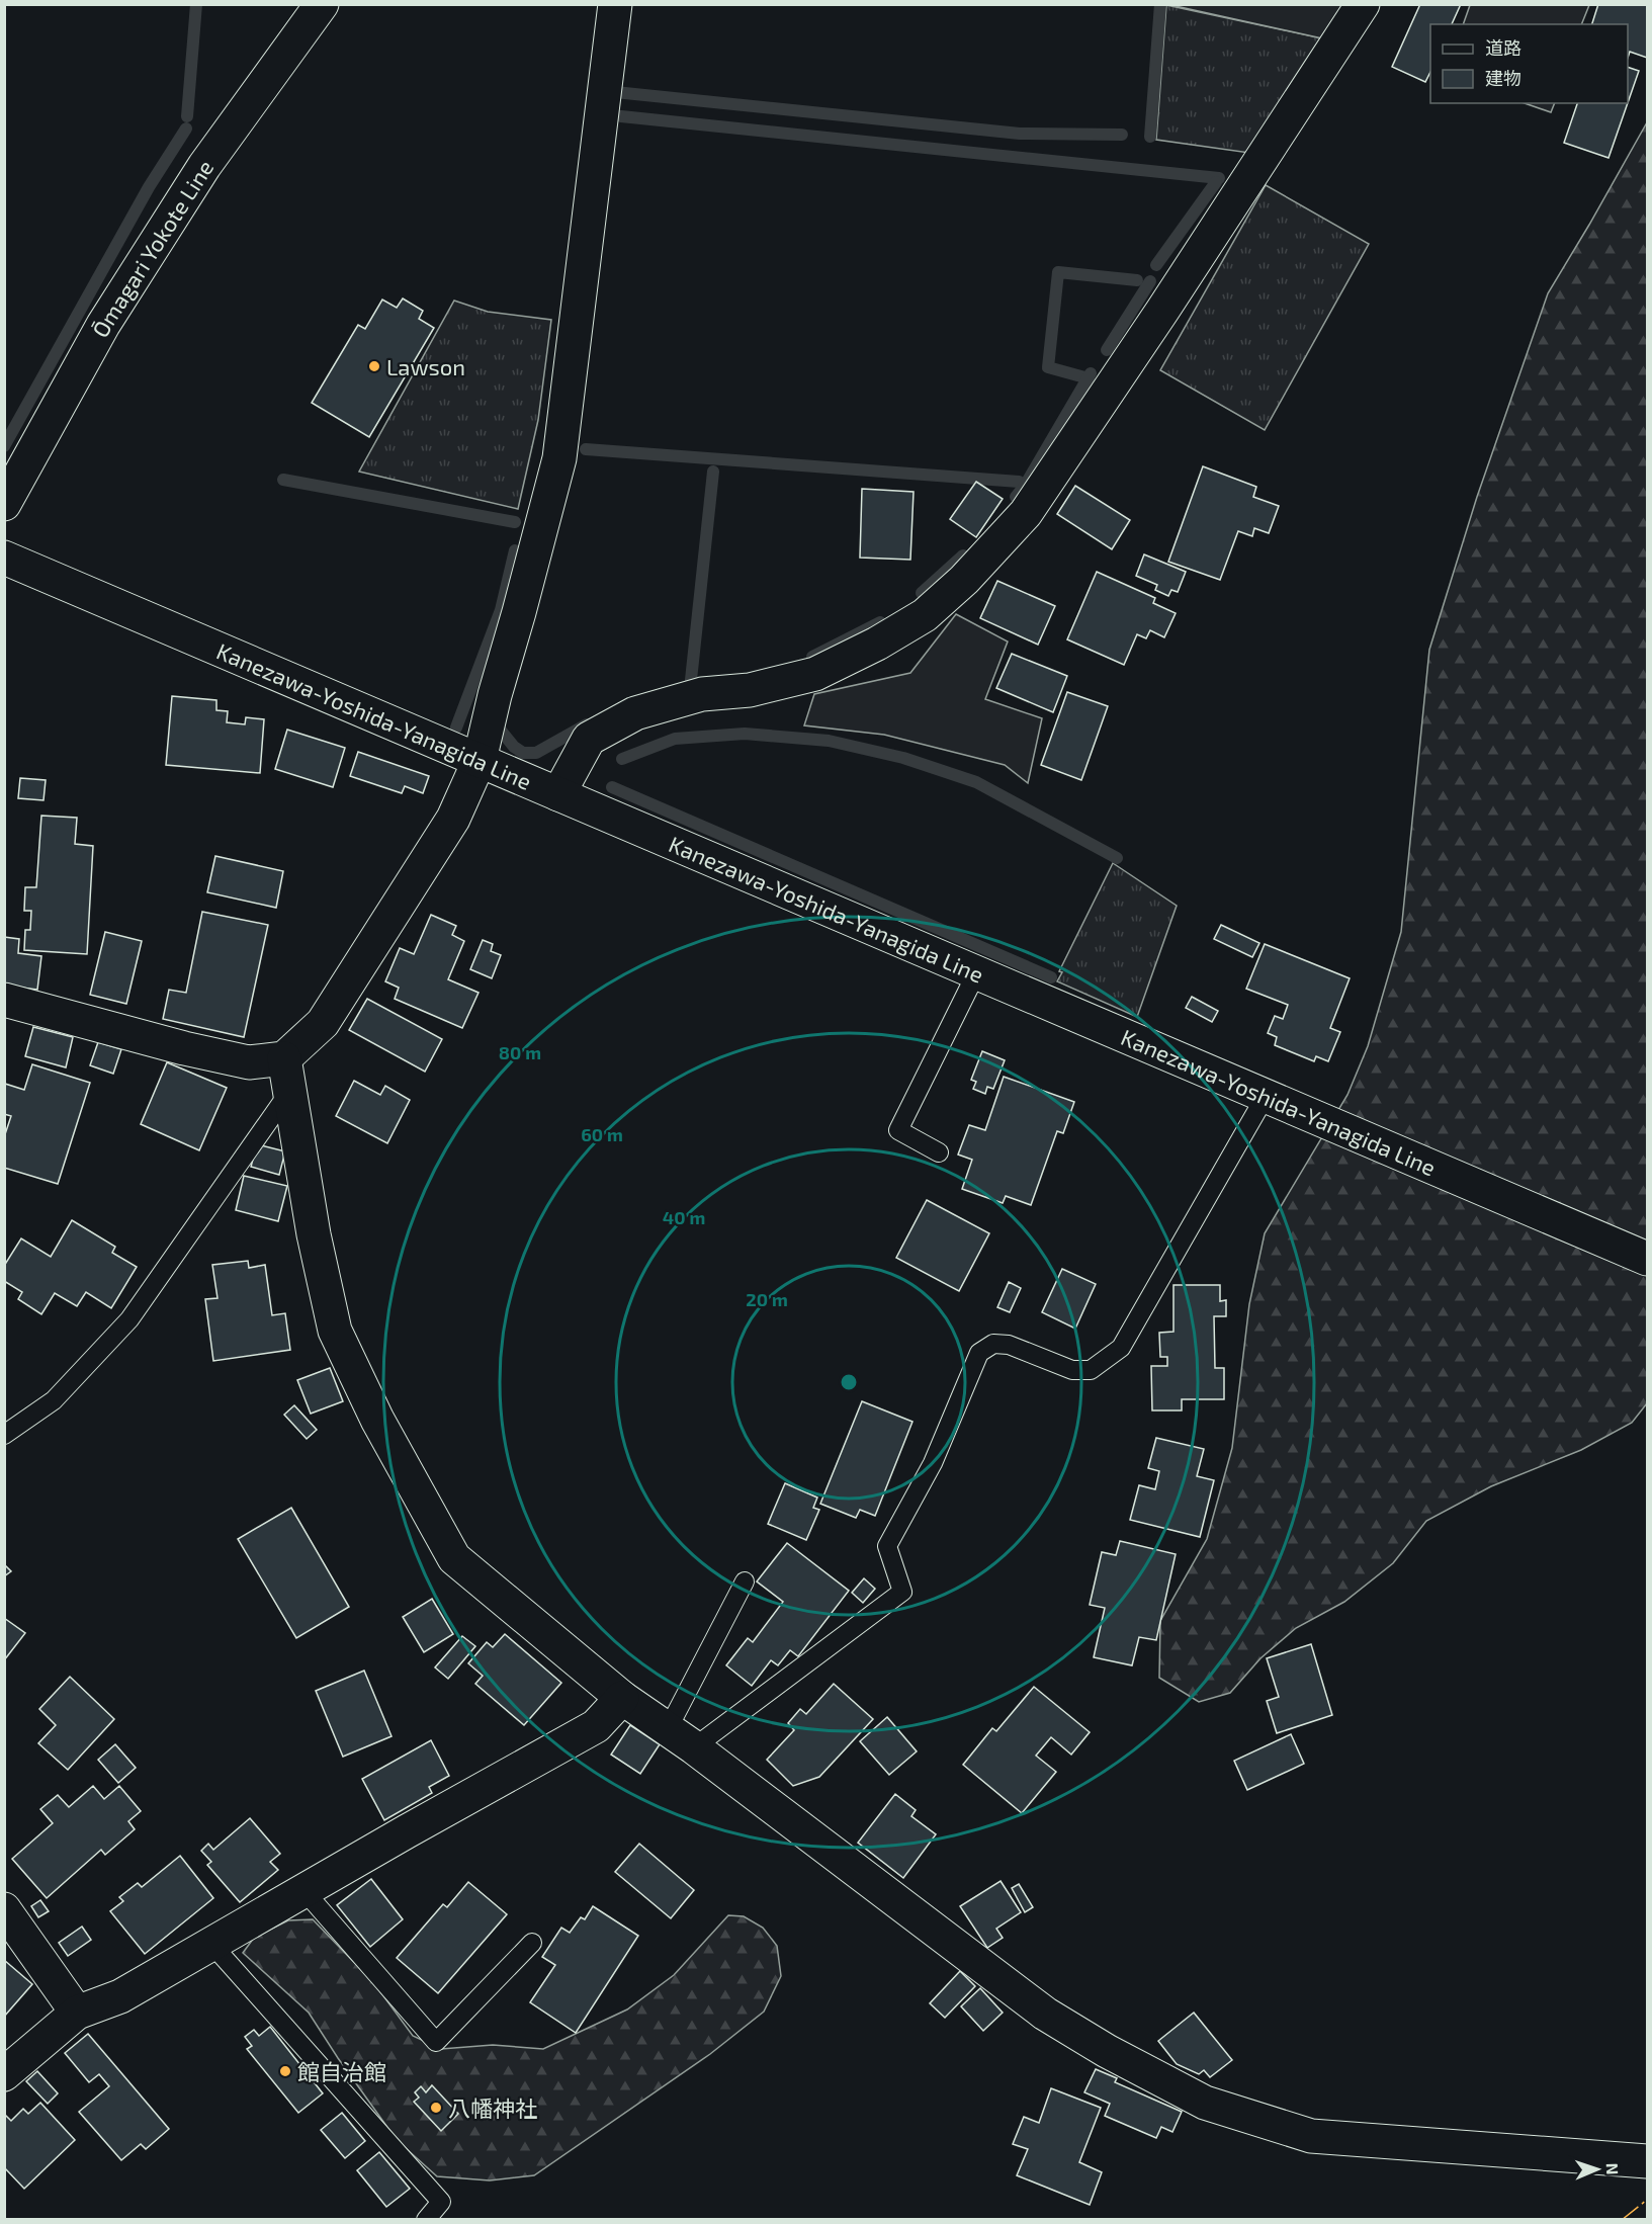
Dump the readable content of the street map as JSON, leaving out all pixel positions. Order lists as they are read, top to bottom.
{
  "streets": {
    "street": ["Ōmagari Yokote Line", "Kanezawa-Yoshida-Yanagida Line"]
  },
  "places": ["Lawson", "館自治館", "八幡神社"],
  "legend": ["道路", "建物"],
  "north": "right",
  "rings": [
    "80 m",
    "60 m",
    "40 m",
    "20 m"
  ]
}
